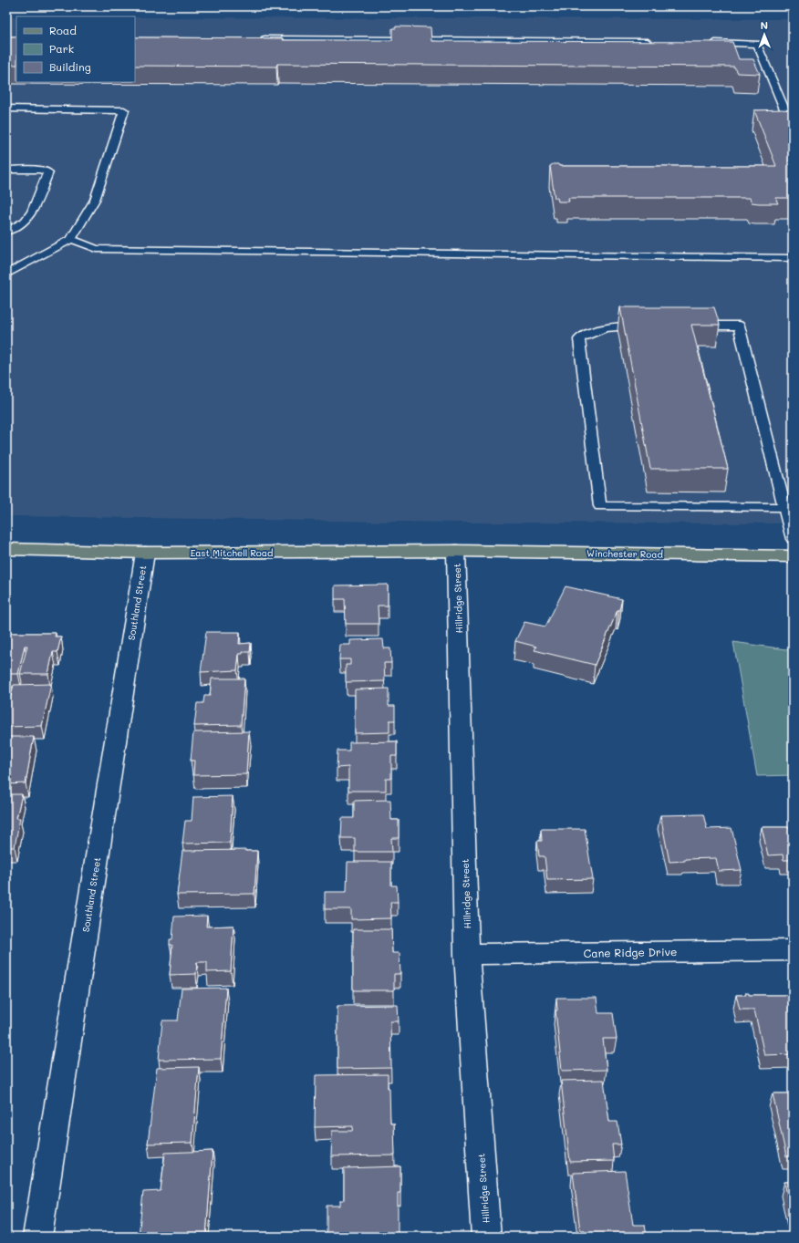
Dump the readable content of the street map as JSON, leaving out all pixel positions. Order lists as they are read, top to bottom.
{
  "streets": {
    "main road": ["East Mitchell Road", "Winchester Road"],
    "street": ["Hillridge Street", "Southland Street", "Cane Ridge Drive"]
  },
  "crossings": [
    ["East Mitchell Road", "Winchester Road"],
    ["East Mitchell Road", "Hillridge Street"],
    ["East Mitchell Road", "Southland Street"],
    ["Winchester Road", "Hillridge Street"],
    ["Hillridge Street", "Cane Ridge Drive"]
  ],
  "legend": ["Road", "Park", "Building"],
  "north": "top"
}
